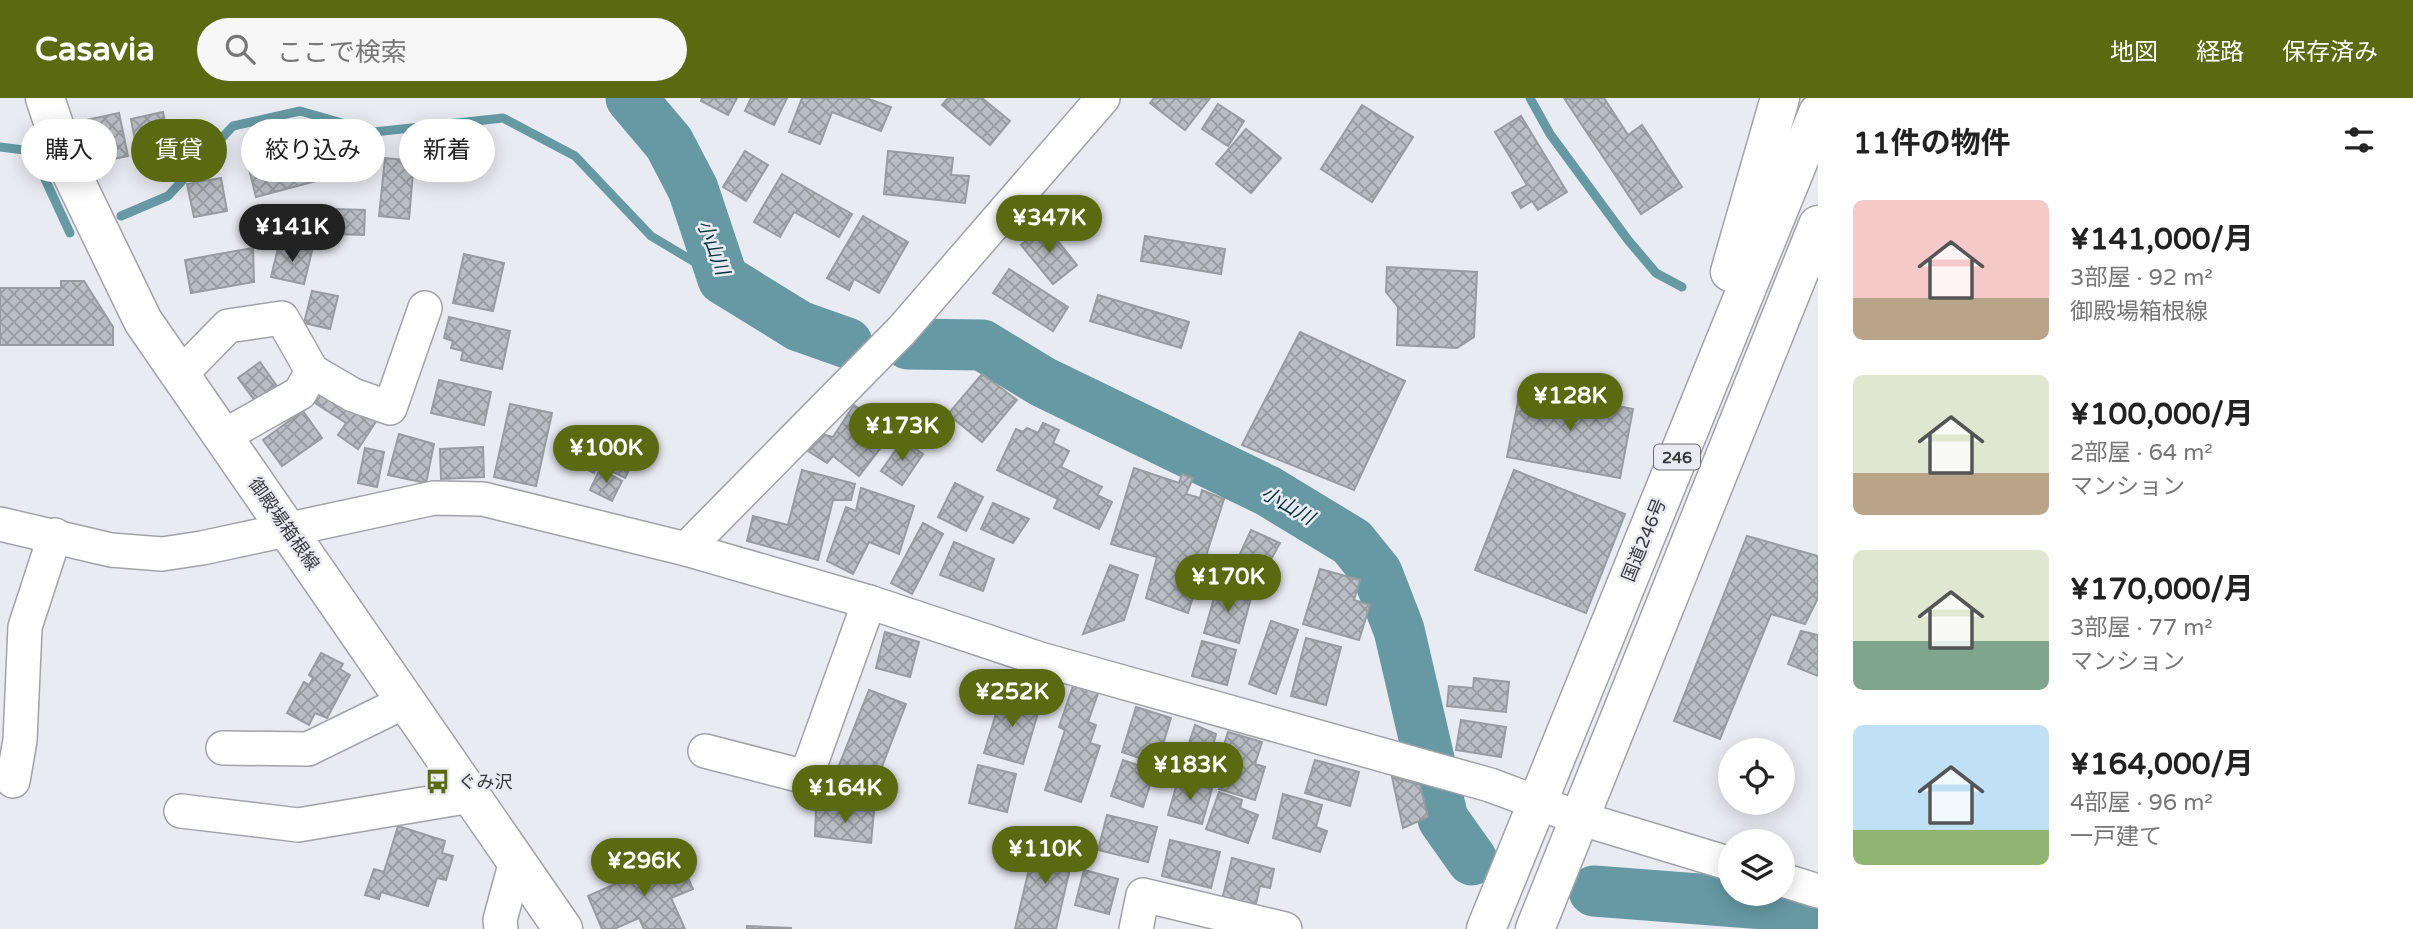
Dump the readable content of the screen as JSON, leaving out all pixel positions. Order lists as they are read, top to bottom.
{
  "streets": {
    "main road": ["246", "御殿場箱根線", "国道246号"]
  },
  "crossings": [
    ["246", "国道246号"]
  ],
  "water": ["小山川"],
  "places": {
    "bus stop": ["ぐみ沢"]
  },
  "page": {
    "header": "Casavia",
    "search": "ここで検索",
    "nav": ["地図", "経路", "保存済み"],
    "heading": "11件の物件",
    "chip": [
      "購入",
      "賃貸",
      "絞り込み",
      "新着"
    ],
    "list": [
      {
        "name": "¥141,000/月",
        "note": "3部屋 · 92 m² · 御殿場箱根線"
      },
      {
        "name": "¥100,000/月",
        "note": "2部屋 · 64 m² · マンション"
      },
      {
        "name": "¥170,000/月",
        "note": "3部屋 · 77 m² · マンション"
      },
      {
        "name": "¥164,000/月",
        "note": "4部屋 · 96 m² · 一戸建て"
      }
    ],
    "price": [
      "¥347K",
      "¥141K",
      "¥128K",
      "¥173K",
      "¥100K",
      "¥170K",
      "¥252K",
      "¥183K",
      "¥164K",
      "¥110K",
      "¥296K"
    ]
  }
}
